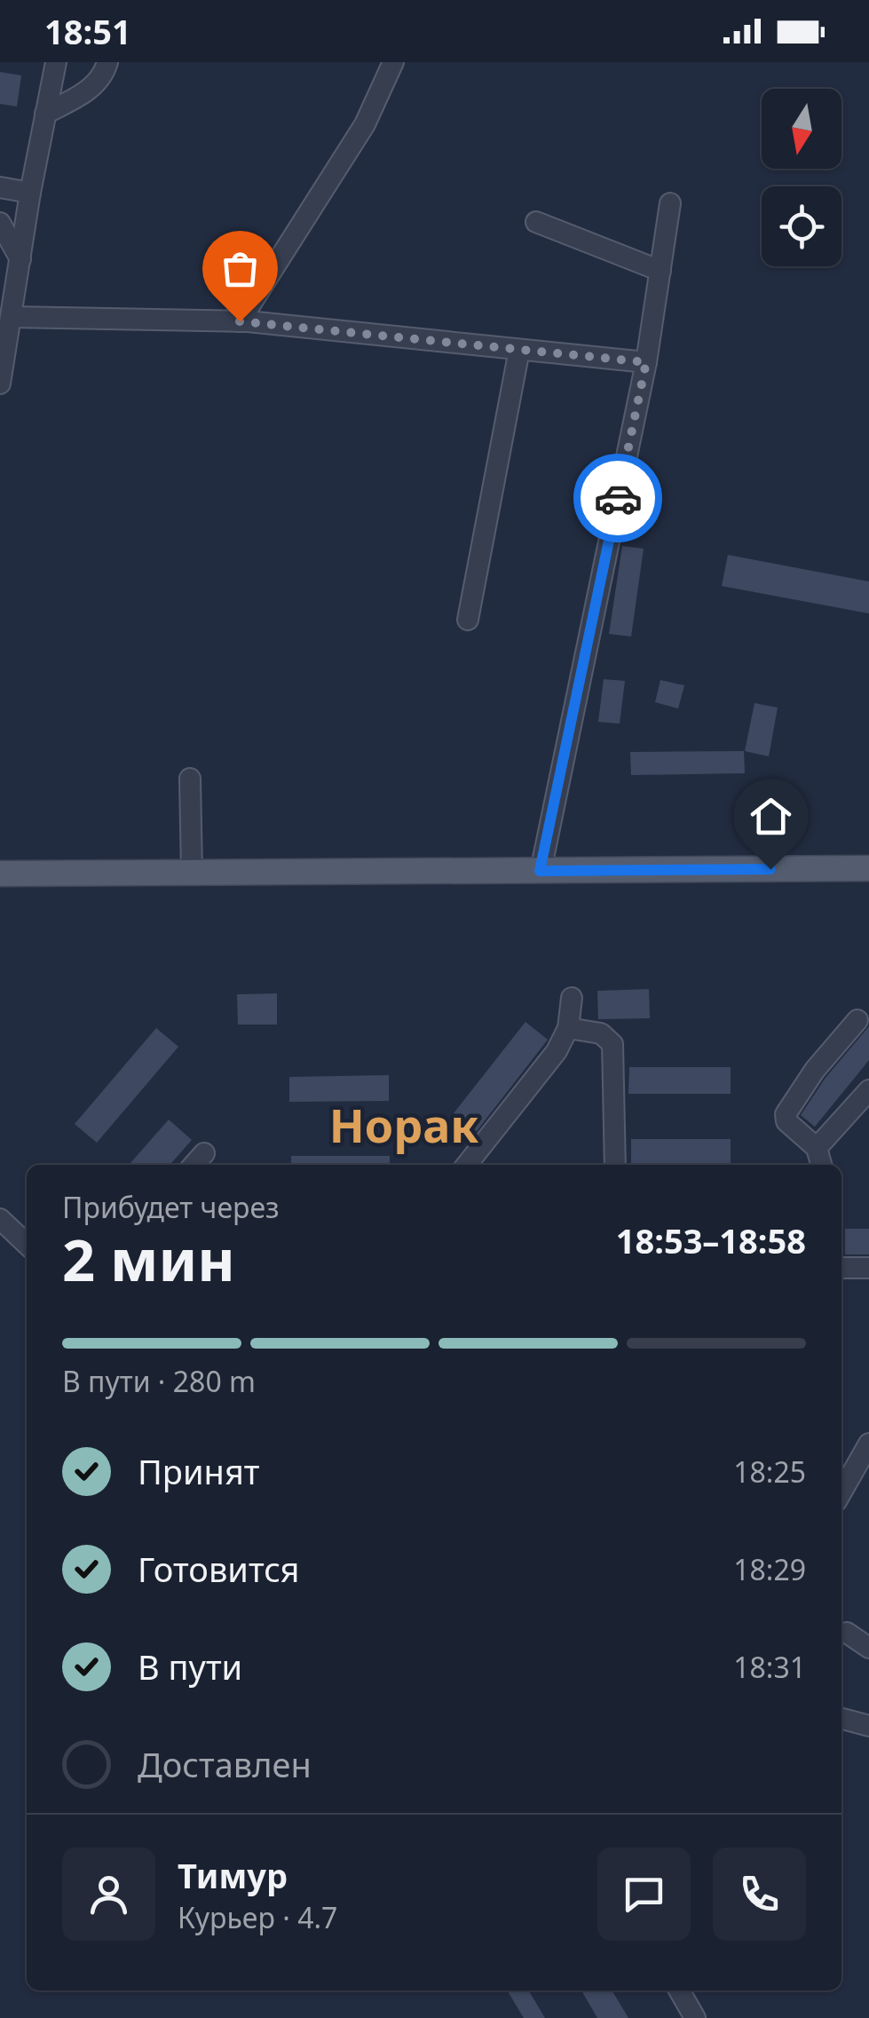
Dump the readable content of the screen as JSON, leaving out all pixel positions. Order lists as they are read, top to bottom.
{
  "districts": ["Норак"],
  "north": "bottom",
  "page": {
    "status": "18:51",
    "heading": ["2 мин", "Прибудет через", "18:53–18:58"],
    "panel": ["Тимур", "Курьер · 4.7"],
    "bar": "В пути · 280 m",
    "list": [
      ["Принят", "18:25"],
      ["Готовится", "18:29"],
      ["В пути", "18:31"],
      "Доставлен"
    ]
  }
}
